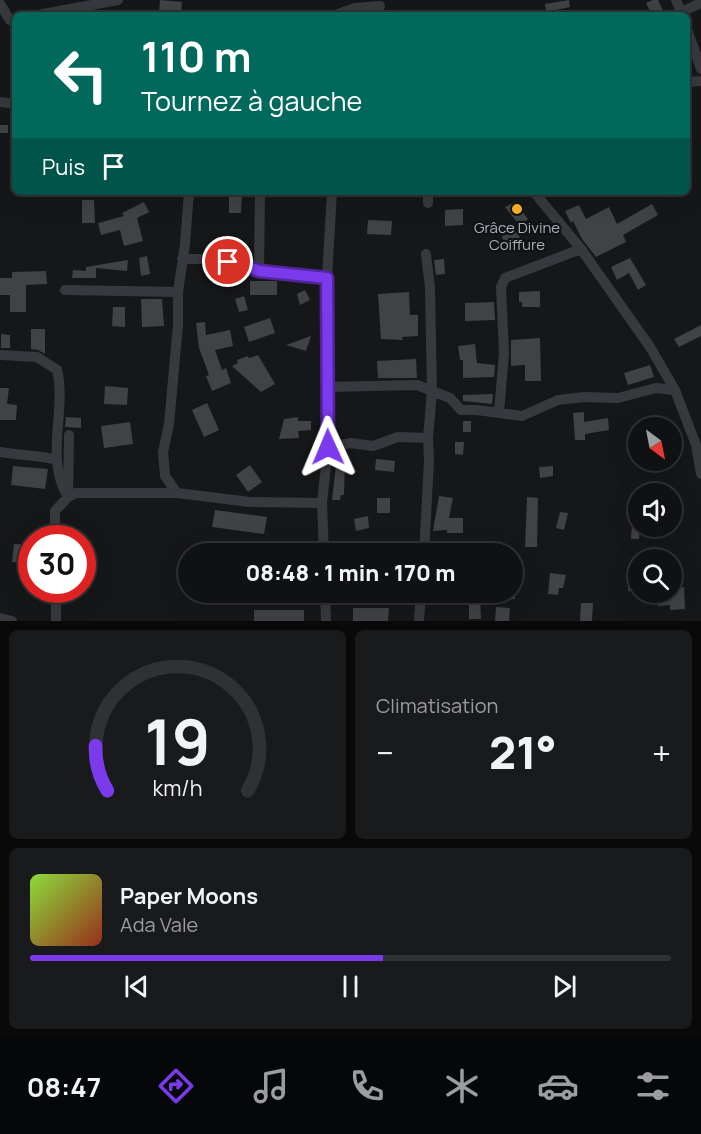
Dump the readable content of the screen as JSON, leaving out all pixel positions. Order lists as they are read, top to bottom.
{
  "places": ["Grâce Divine Coiffure"],
  "north": "bottom right",
  "page": {
    "turn": ["110 m", "Tournez à gauche"],
    "then": "Puis",
    "limit": "30",
    "trip": "08:48 · 1 min · 170 m",
    "tile": "Climatisation",
    "heat": ["−", "21°", "+"],
    "song": ["Paper Moons", "Ada Vale"],
    "tabs": "08:47",
    "gauge": ["19", "km/h"]
  }
}
